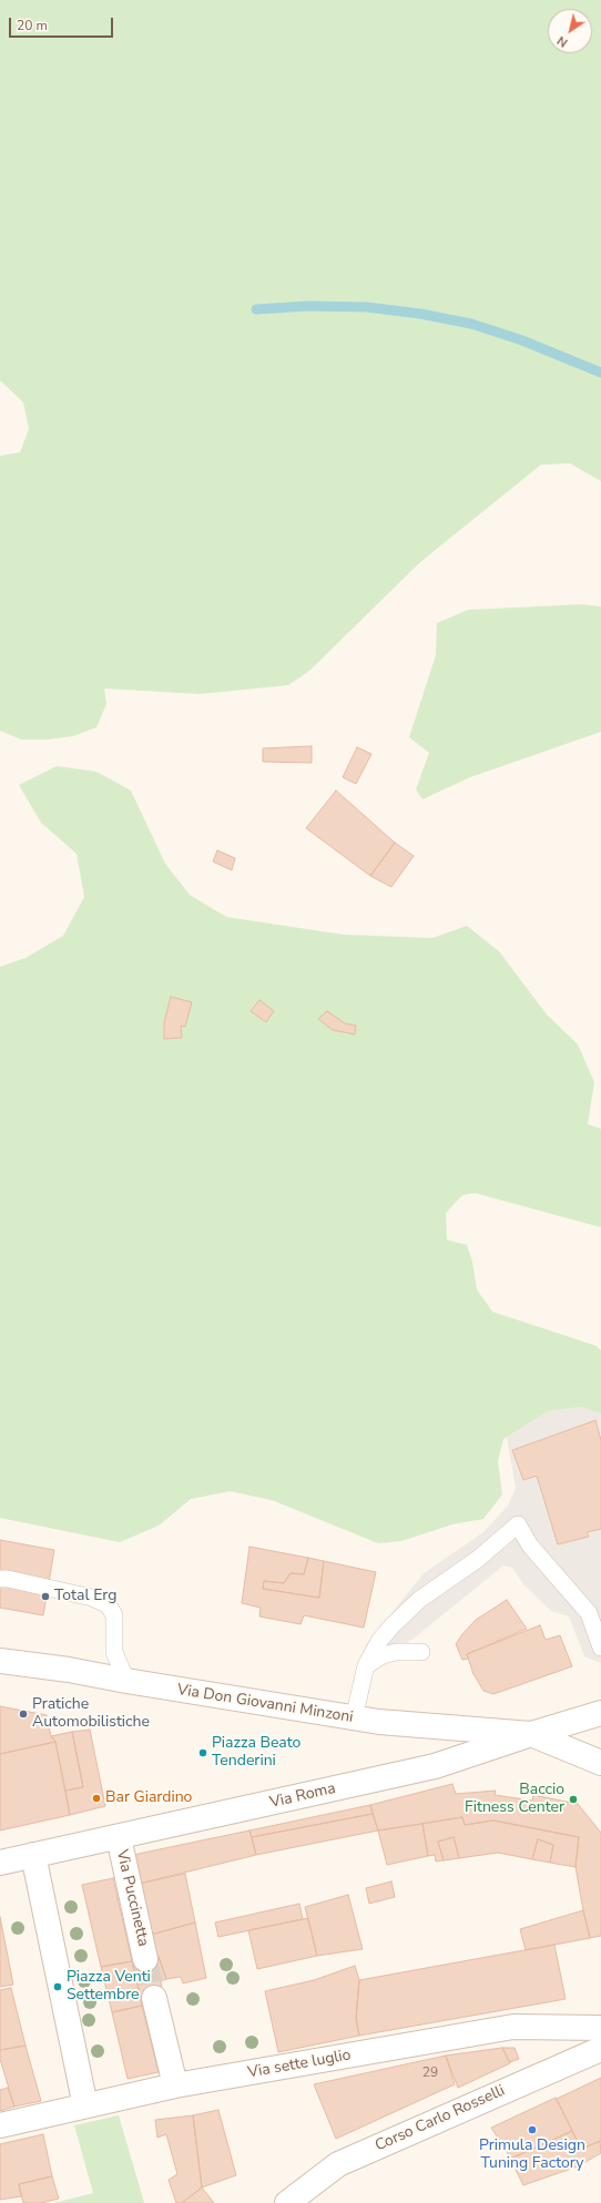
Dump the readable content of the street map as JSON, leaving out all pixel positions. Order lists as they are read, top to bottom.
{
  "streets": {
    "street": [
      "Via Don Giovanni Minzoni",
      "Via Roma",
      "Via Puccinetta",
      "Via sette luglio",
      "Corso Carlo Rosselli"
    ]
  },
  "crossings": [
    ["Via Don Giovanni Minzoni", "Via Roma"],
    ["Via Roma", "Via Puccinetta"]
  ],
  "places": [
    "Total Erg",
    "Pratiche Automobilistiche",
    "Piazza Beato Tenderini",
    "Bar Giardino",
    "Baccio Fitness Center",
    "Piazza Venti Settembre",
    "Primula Design Tuning Factory"
  ],
  "house_numbers": ["29"],
  "scale_bar": "20 m",
  "north": "bottom left"
}
